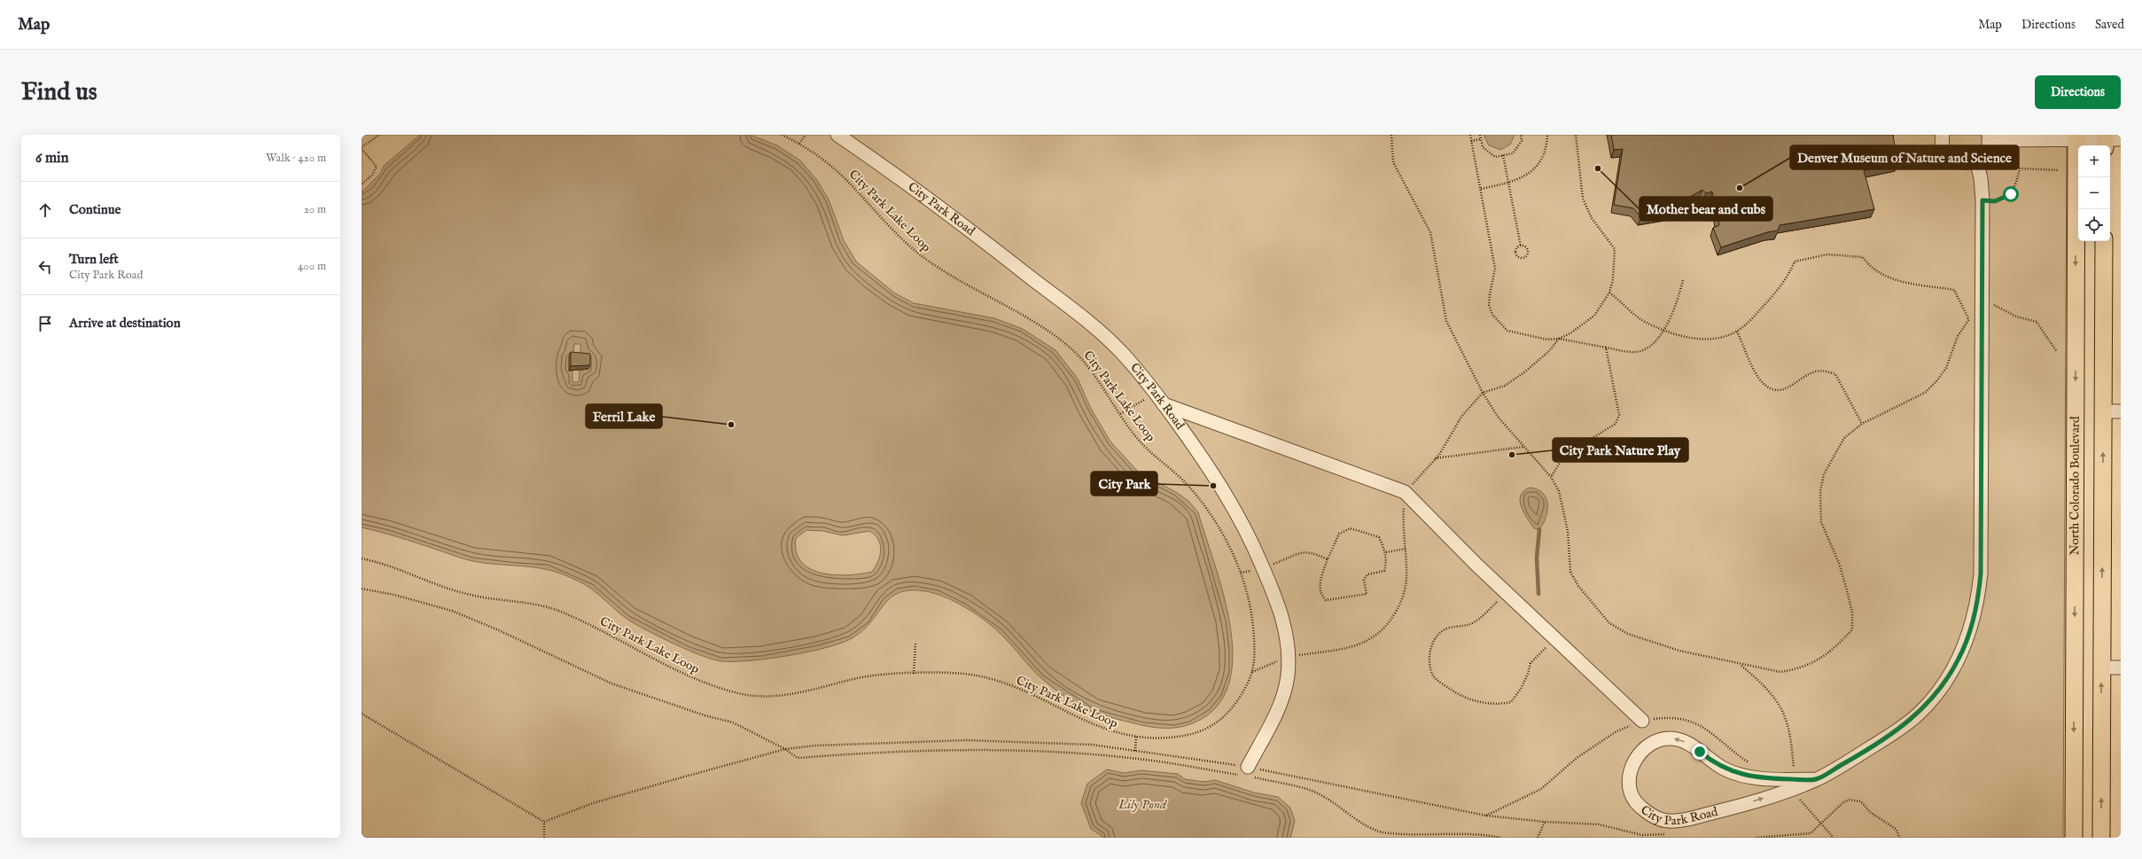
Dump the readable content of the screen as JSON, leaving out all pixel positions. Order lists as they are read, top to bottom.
{
  "streets": {
    "main road": ["North Colorado Boulevard"],
    "street": ["City Park Road"],
    "path": ["City Park Lake Loop"]
  },
  "water": ["Lily Pond"],
  "places": [
    "Mother bear and cubs",
    "Denver Museum of Nature and Science",
    "Ferril Lake",
    "City Park Nature Play",
    "City Park"
  ],
  "page": {
    "header": "Map",
    "nav": ["Map", "Directions", "Saved"],
    "buttons": "Directions",
    "title": "Find us",
    "heading": ["6 min", "Walk · 420 m"],
    "map_buttons": ["+", "−"],
    "list": [
      ["Continue", "20 m"],
      ["Turn left", "City Park Road", "400 m"],
      "Arrive at destination"
    ]
  }
}
